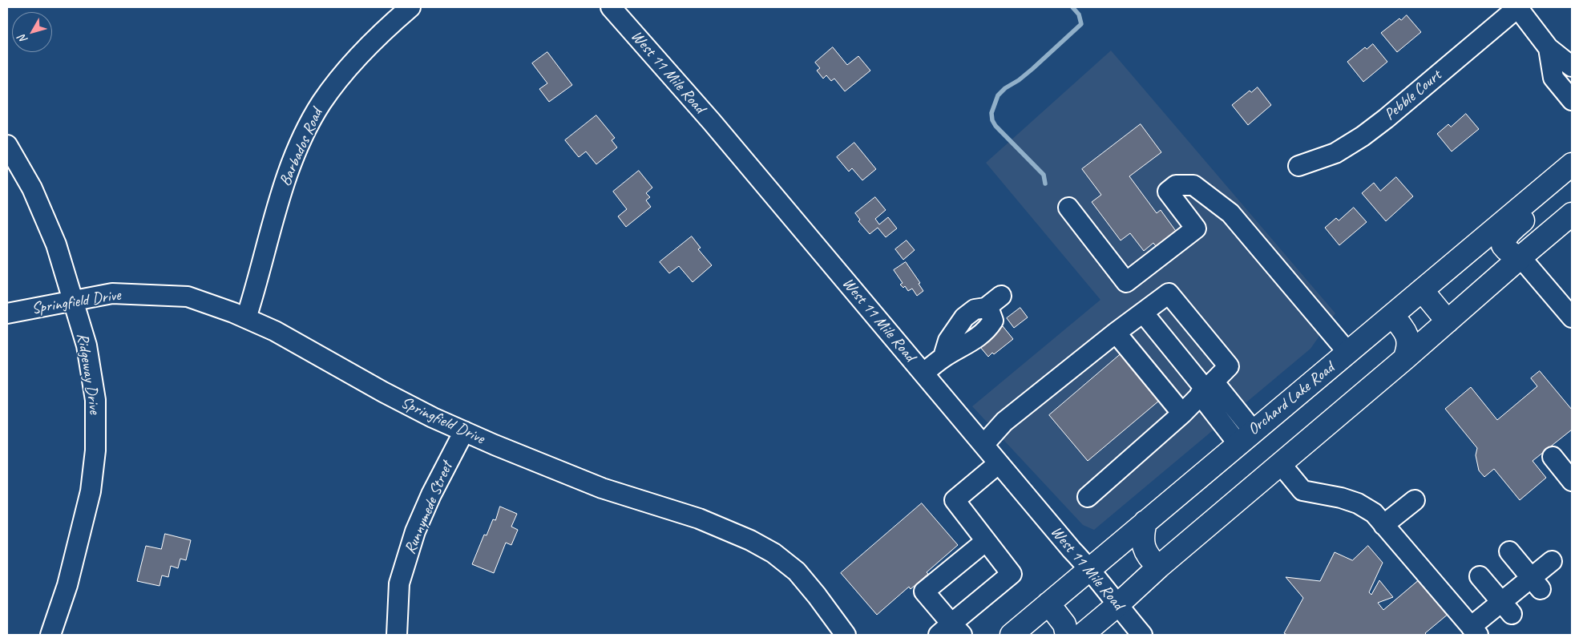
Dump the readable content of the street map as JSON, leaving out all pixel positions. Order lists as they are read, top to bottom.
{
  "streets": {
    "main road": ["Orchard Lake Road"],
    "street": [
      "West 11 Mile Road",
      "Pebble Court",
      "Barbados Road",
      "Springfield Drive",
      "Ridgeway Drive",
      "Runnymede Street"
    ]
  },
  "crossings": [
    ["West 11 Mile Road", "Orchard Lake Road"],
    ["Barbados Road", "Springfield Drive"],
    ["Springfield Drive", "Ridgeway Drive"],
    ["Springfield Drive", "Runnymede Street"]
  ],
  "north": "bottom left"
}
